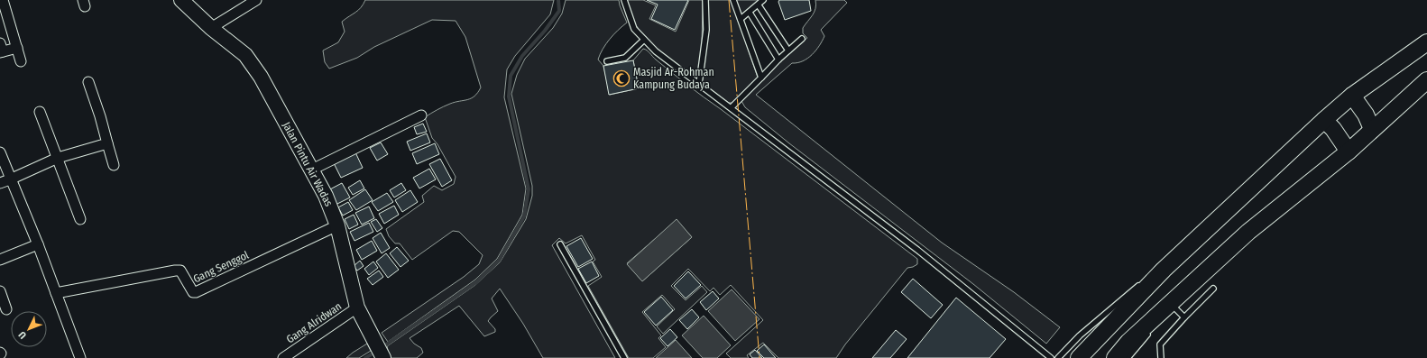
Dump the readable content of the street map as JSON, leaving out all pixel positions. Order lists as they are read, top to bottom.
{
  "streets": {
    "main road": ["Jalan Pintu Air Wadas"],
    "street": ["Gang Senggol", "Gang Alridwan"]
  },
  "crossings": [
    ["Jalan Pintu Air Wadas", "Gang Senggol"],
    ["Jalan Pintu Air Wadas", "Gang Alridwan"]
  ],
  "places": {
    "mosque": ["Masjid Ar-Rohman Kampung Budaya"]
  },
  "north": "bottom left"
}
